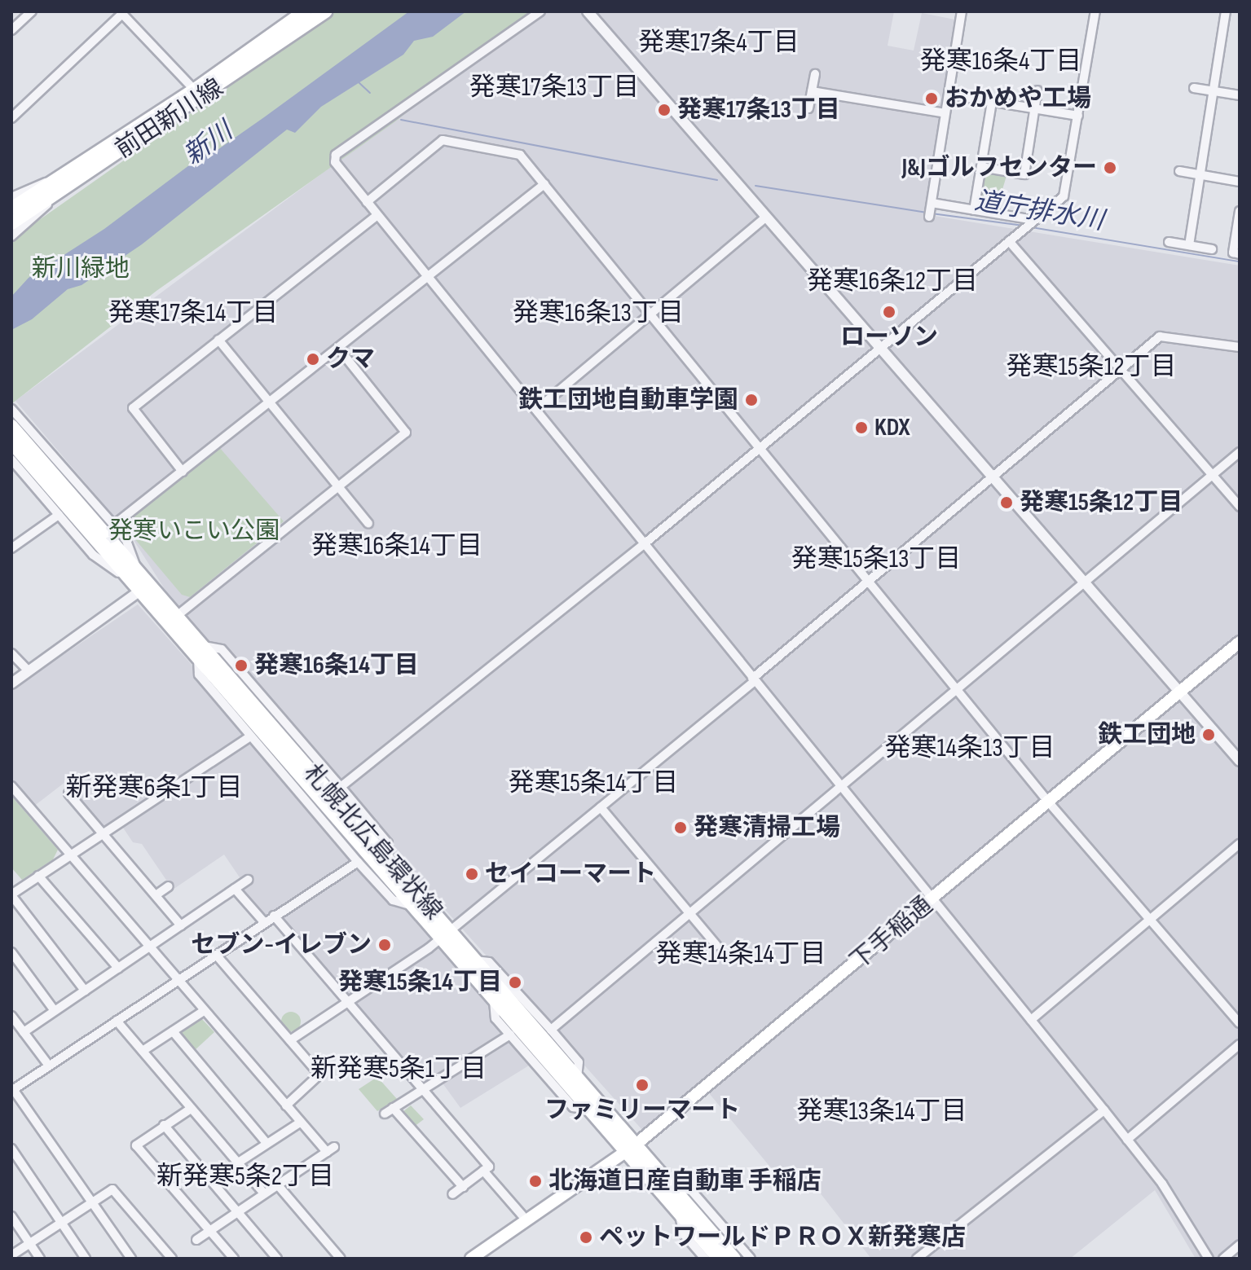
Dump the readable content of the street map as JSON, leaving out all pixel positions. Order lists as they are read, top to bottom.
{
  "streets": {
    "main road": ["前田新川線", "札幌北広島環状線", "下手稲通"]
  },
  "crossings": [
    ["札幌北広島環状線", "下手稲通"]
  ],
  "districts": [
    "発寒17条4丁目",
    "発寒16条4丁目",
    "発寒17条13丁目",
    "発寒16条12丁目",
    "発寒17条14丁目",
    "発寒16条13丁目",
    "発寒15条12丁目",
    "発寒16条14丁目",
    "発寒15条13丁目",
    "発寒14条13丁目",
    "発寒15条14丁目",
    "新発寒6条1丁目",
    "発寒14条14丁目",
    "新発寒5条1丁目",
    "発寒13条14丁目",
    "新発寒5条2丁目"
  ],
  "water": ["新川", "道庁排水川"],
  "parks": ["新川緑地", "発寒いこい公園"],
  "places": [
    "おかめや工場",
    "発寒17条13丁目",
    "J&Jゴルフセンター",
    "ローソン",
    "クマ",
    "鉄工団地自動車学園",
    "KDX",
    "発寒15条12丁目",
    "発寒16条14丁目",
    "鉄工団地",
    "発寒清掃工場",
    "セイコーマート",
    "セブン-イレブン",
    "発寒15条14丁目",
    "ファミリーマート",
    "北海道日産自動車 手稲店",
    "ペットワールドＰＲＯＸ新発寒店"
  ]
}
